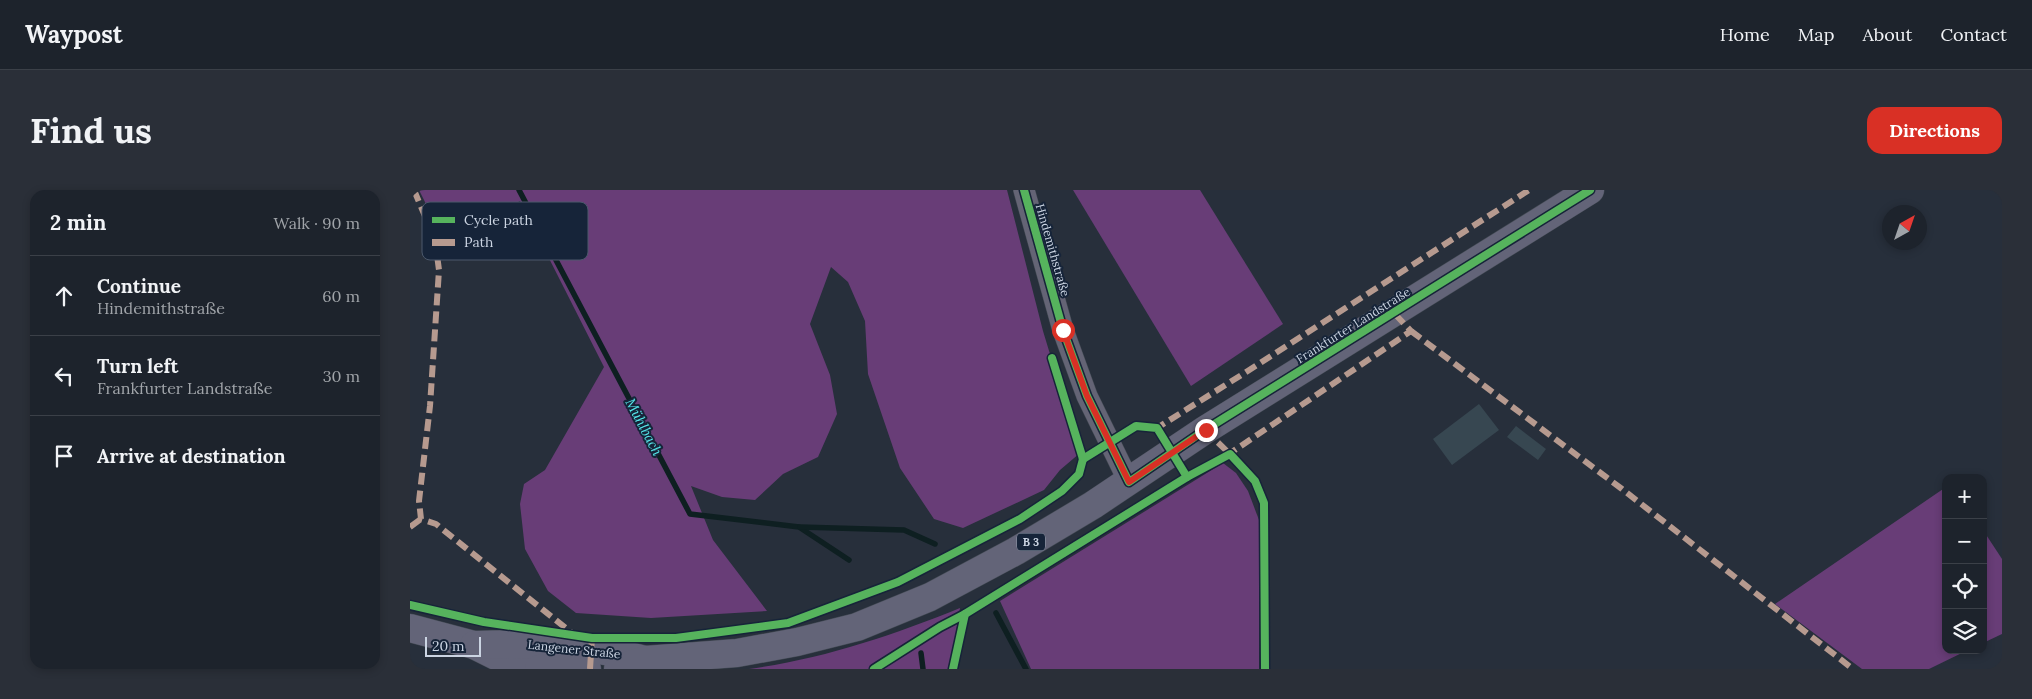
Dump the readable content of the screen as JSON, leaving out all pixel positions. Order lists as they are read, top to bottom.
{
  "streets": {
    "main road": ["Frankfurter Landstraße", "B 3", "Langener Straße"],
    "street": ["Hindemithstraße"]
  },
  "crossings": [
    ["Hindemithstraße", "Frankfurter Landstraße"],
    ["Frankfurter Landstraße", "Langener Straße"]
  ],
  "water": ["Mühlbach"],
  "legend": ["Cycle path", "Path"],
  "scale_bar": "20 m",
  "north": "top right",
  "page": {
    "header": "Waypost",
    "nav": [
      "Home",
      "Map",
      "About",
      "Contact"
    ],
    "buttons": "Directions",
    "title": "Find us",
    "heading": ["2 min", "Walk · 90 m"],
    "list": [
      ["Continue", "Hindemithstraße", "60 m"],
      ["Turn left", "Frankfurter Landstraße", "30 m"],
      "Arrive at destination"
    ],
    "map_buttons": ["+", "−"],
    "scale": "20 m"
  }
}
